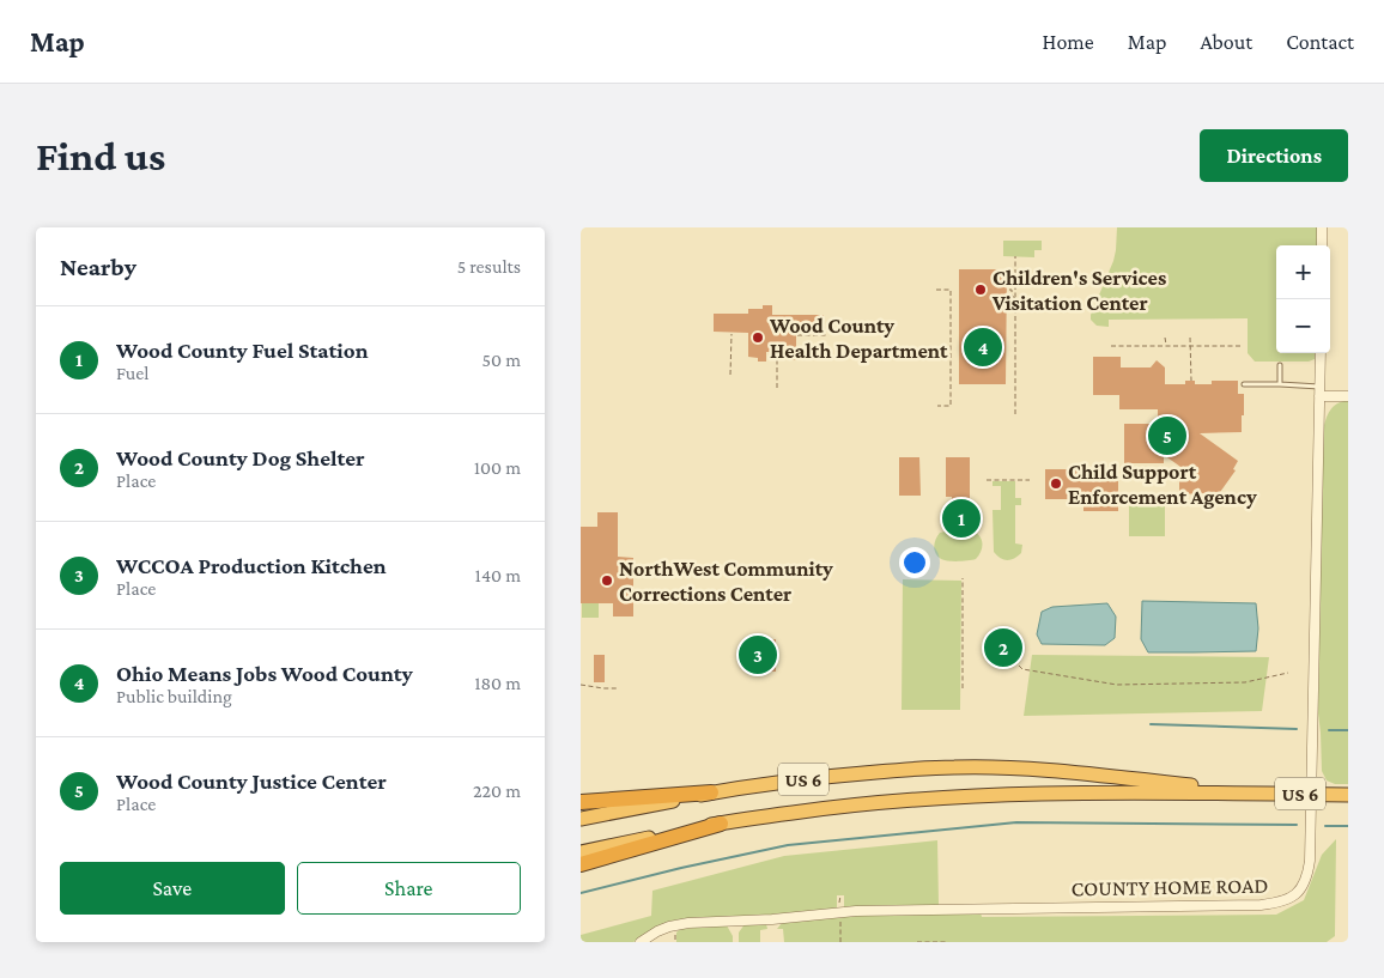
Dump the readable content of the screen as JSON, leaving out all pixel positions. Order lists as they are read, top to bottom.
{
  "streets": {
    "highway": ["US 6"],
    "street": ["COUNTY HOME ROAD"]
  },
  "crossings": [
    ["US 6", "COUNTY HOME ROAD"]
  ],
  "places": [
    "Children's Services Visitation Center",
    "Wood County Health Department",
    "Child Support Enforcement Agency",
    "NorthWest Community Corrections Center"
  ],
  "page": {
    "header": "Map",
    "nav": [
      "Home",
      "Map",
      "About",
      "Contact"
    ],
    "buttons": [
      "Directions",
      ["Save", "Share"]
    ],
    "title": "Find us",
    "heading": ["Nearby", "5 results"],
    "map_buttons": ["+", "−"],
    "list": [
      {
        "mark": "1",
        "name": "Wood County Fuel Station",
        "note": "Fuel",
        "value": "50 m"
      },
      {
        "mark": "2",
        "name": "Wood County Dog Shelter",
        "note": "Place",
        "value": "100 m"
      },
      {
        "mark": "3",
        "name": "WCCOA Production Kitchen",
        "note": "Place",
        "value": "140 m"
      },
      {
        "mark": "4",
        "name": "Ohio Means Jobs Wood County",
        "note": "Public building",
        "value": "180 m"
      },
      {
        "mark": "5",
        "name": "Wood County Justice Center",
        "note": "Place",
        "value": "220 m"
      }
    ],
    "pins": [
      "4",
      "5",
      "1",
      "2",
      "3"
    ]
  }
}
